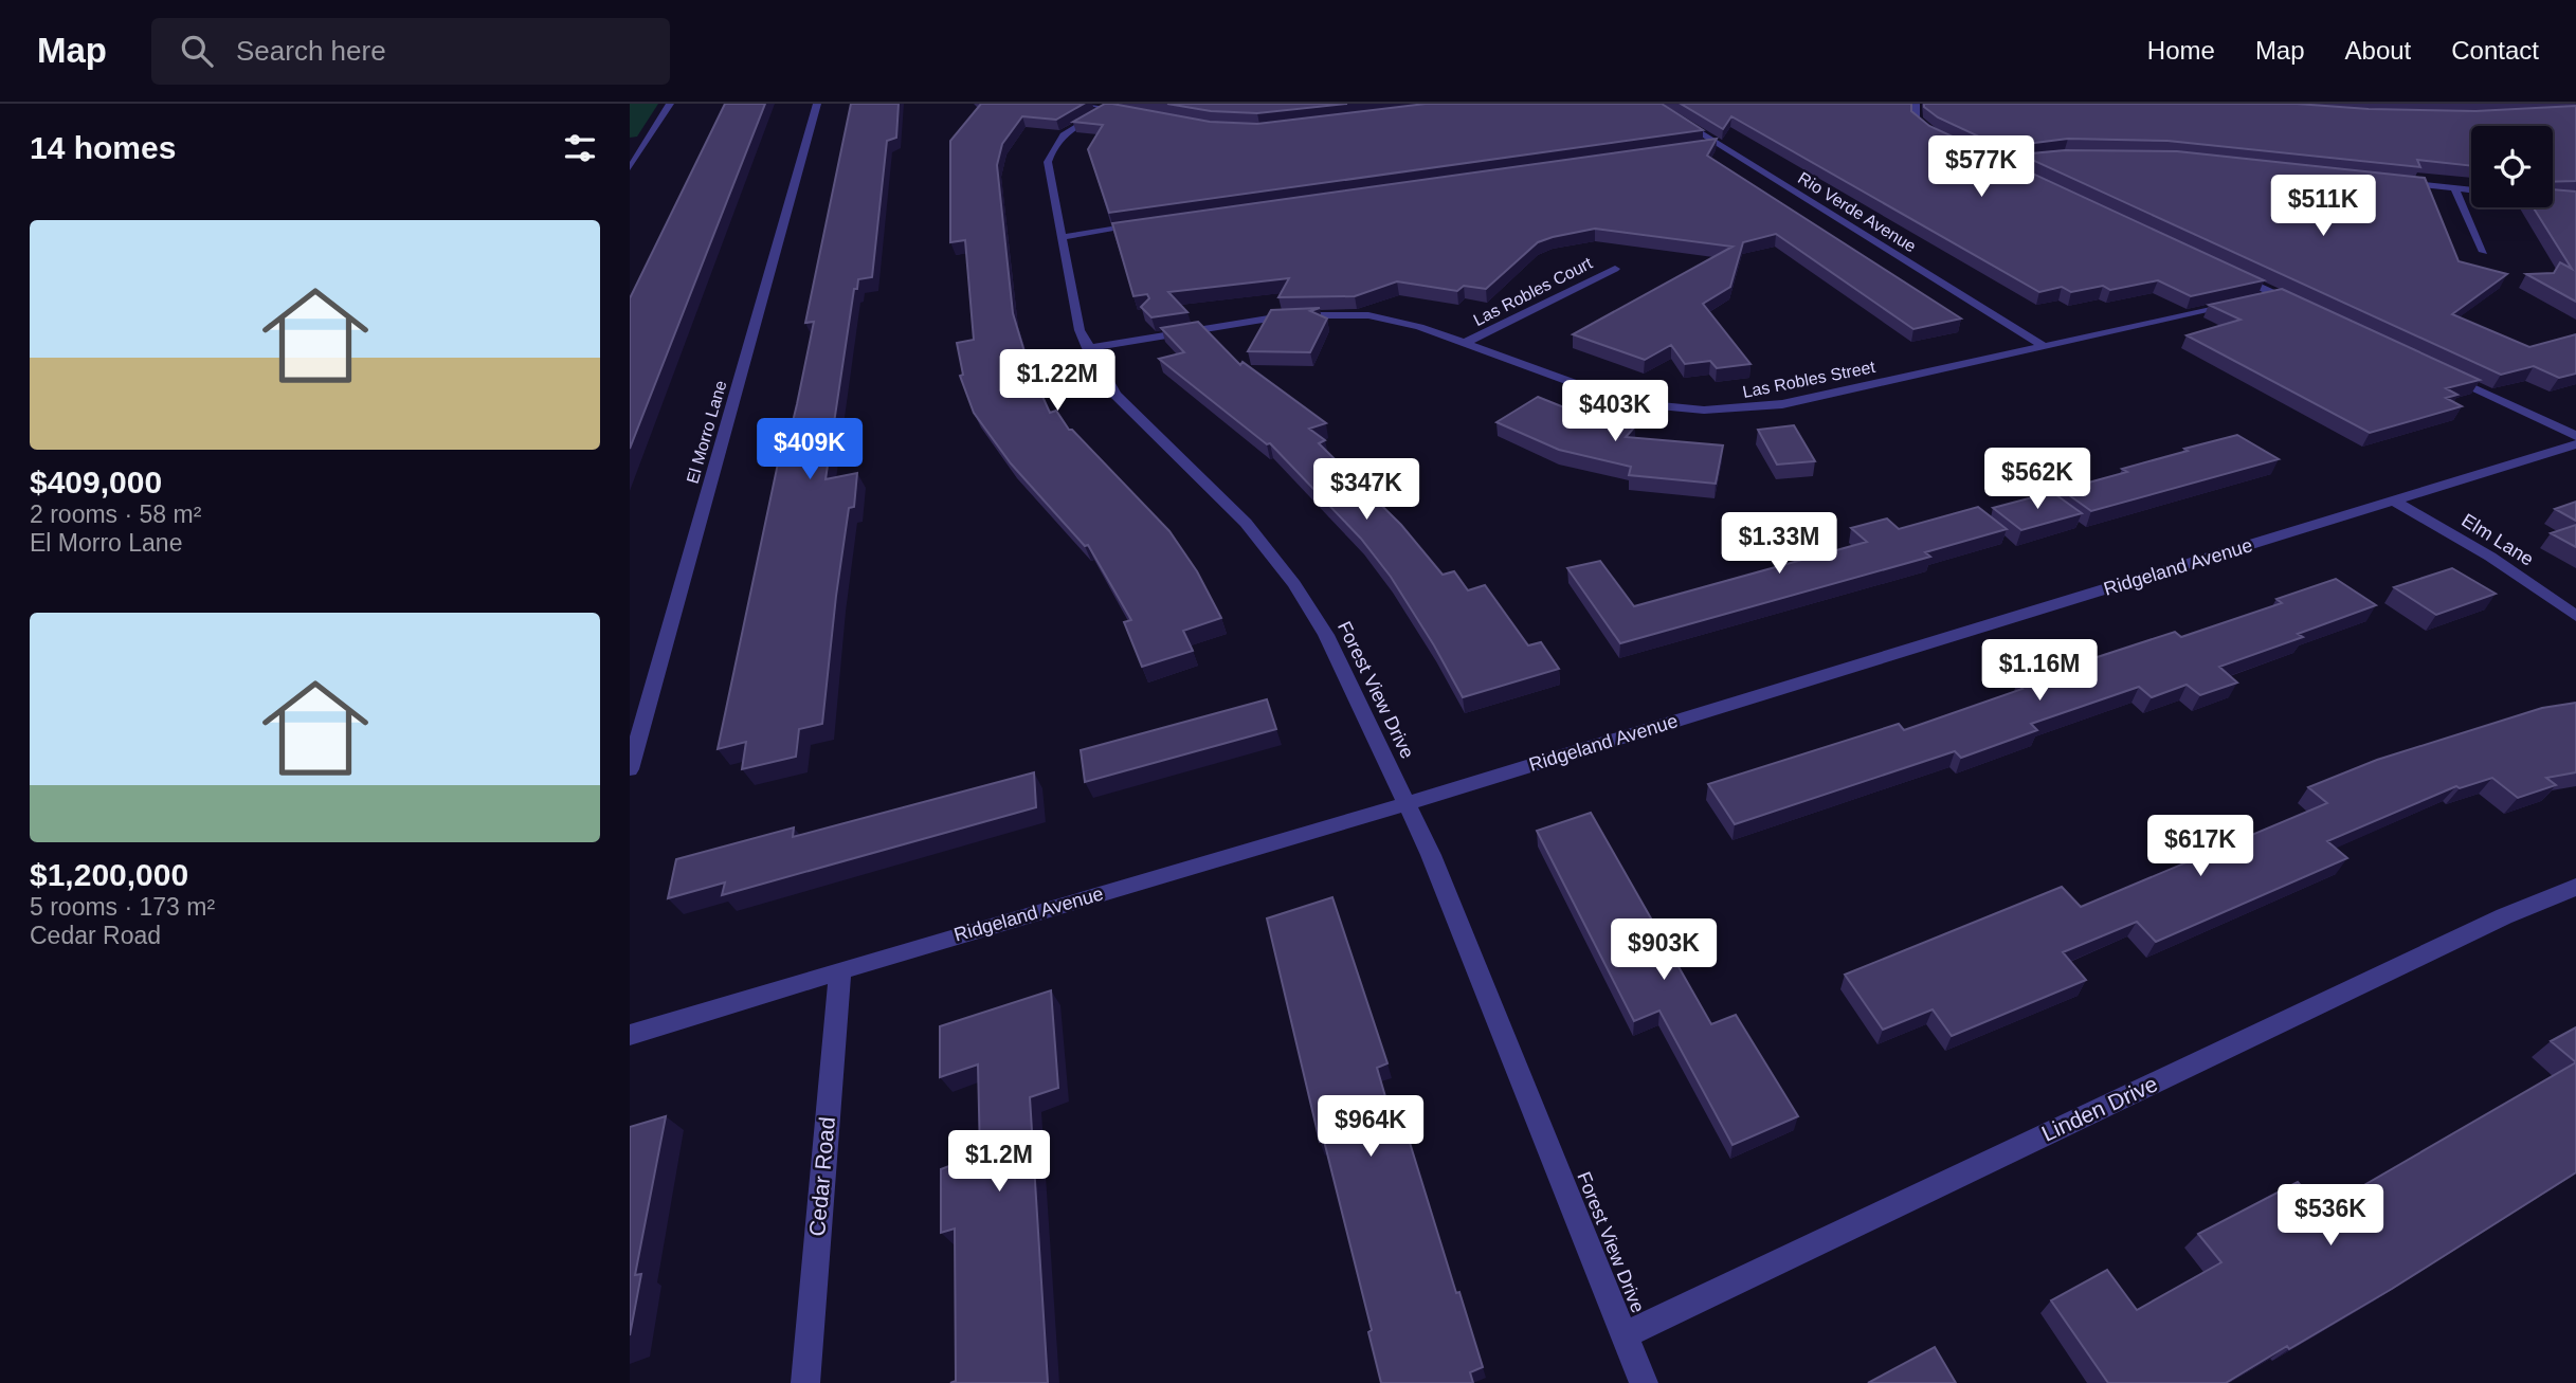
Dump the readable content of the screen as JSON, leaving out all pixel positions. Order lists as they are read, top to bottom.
{
  "streets": {
    "street": [
      "Rio Verde Avenue",
      "Las Robles Court",
      "Las Robles Street",
      "El Morro Lane",
      "Elm Lane",
      "Ridgeland Avenue",
      "Forest View Drive",
      "Linden Drive",
      "Cedar Road"
    ]
  },
  "crossings": [
    ["Rio Verde Avenue", "Las Robles Street"],
    ["Las Robles Court", "Las Robles Street"],
    ["Las Robles Street", "Forest View Drive"],
    ["Elm Lane", "Ridgeland Avenue"],
    ["Ridgeland Avenue", "Forest View Drive"],
    ["Ridgeland Avenue", "Cedar Road"],
    ["Forest View Drive", "Linden Drive"]
  ],
  "page": {
    "header": "Map",
    "search": "Search here",
    "nav": [
      "Home",
      "Map",
      "About",
      "Contact"
    ],
    "heading": "14 homes",
    "price": [
      "$577K",
      "$511K",
      "$1.22M",
      "$403K",
      "$409K",
      "$562K",
      "$347K",
      "$1.33M",
      "$1.16M",
      "$617K",
      "$903K",
      "$964K",
      "$1.2M",
      "$536K"
    ],
    "list": [
      {
        "name": "$409,000",
        "note": "2 rooms · 58 m² · El Morro Lane"
      },
      {
        "name": "$1,200,000",
        "note": "5 rooms · 173 m² · Cedar Road"
      }
    ]
  }
}
